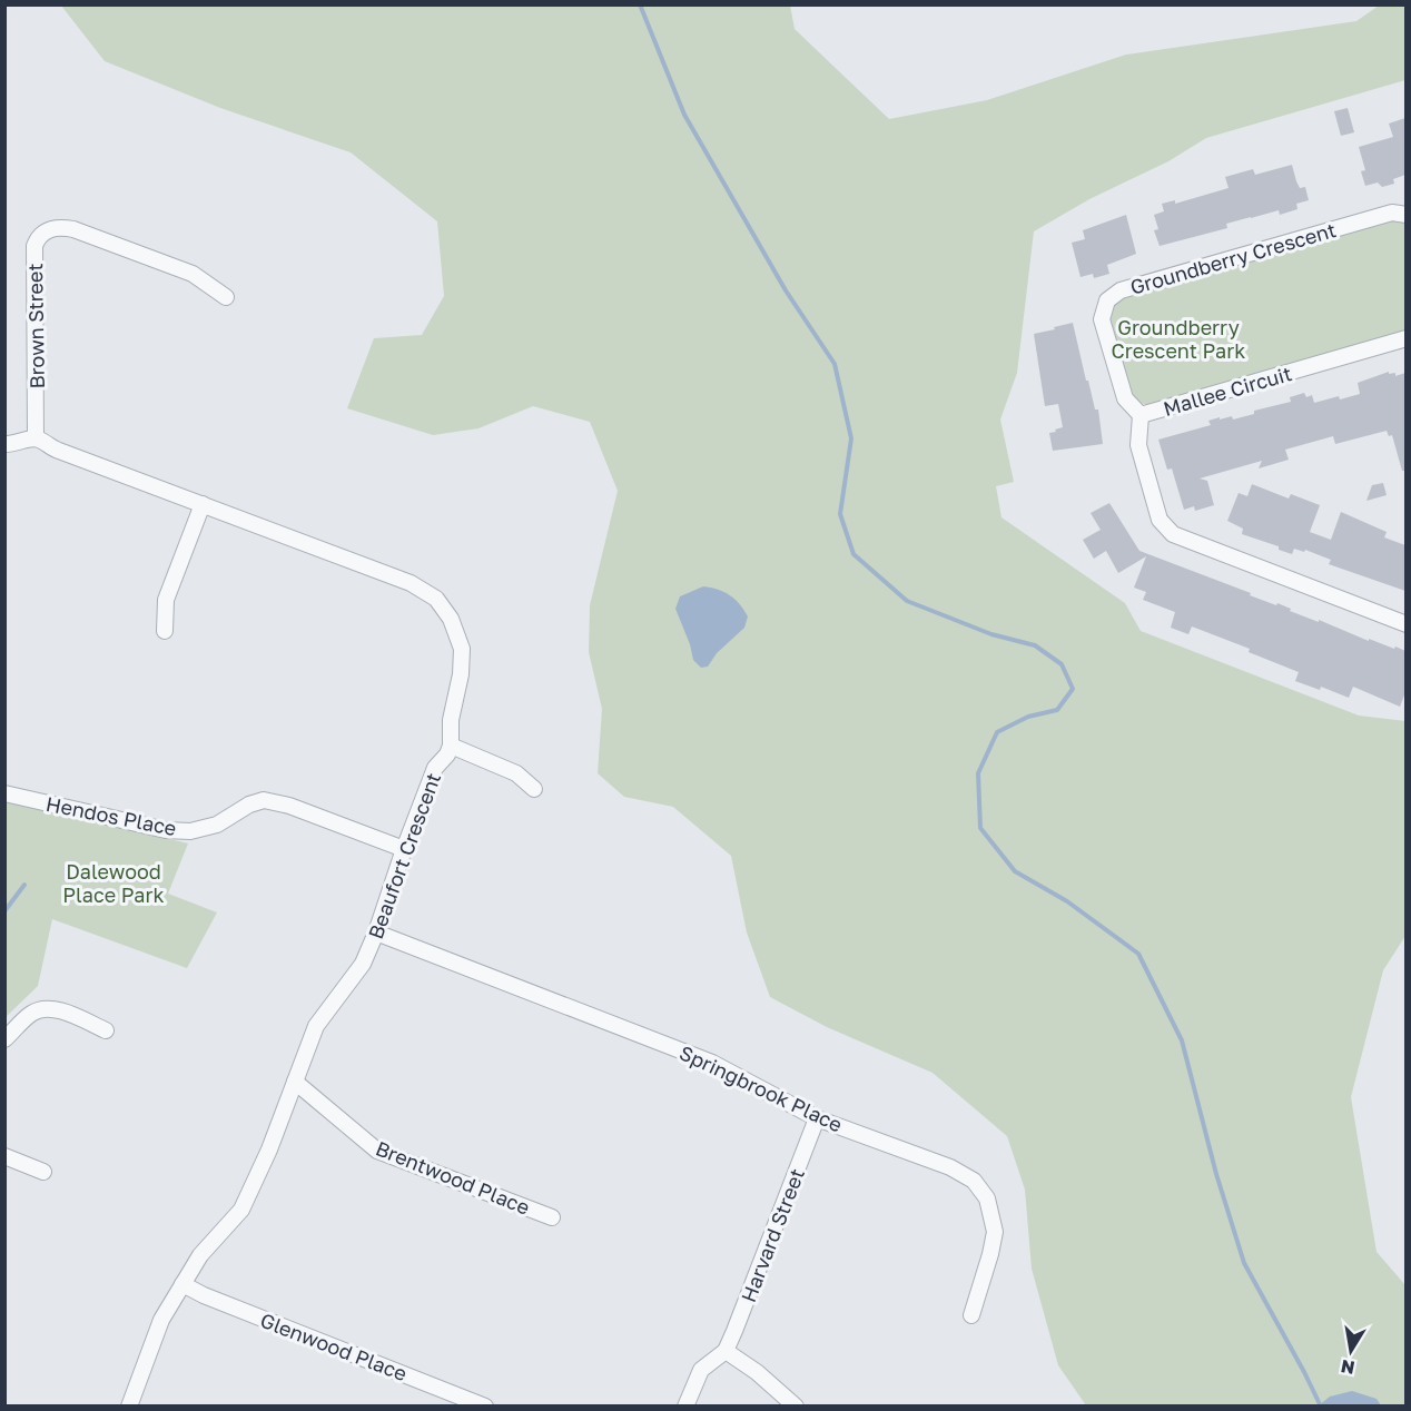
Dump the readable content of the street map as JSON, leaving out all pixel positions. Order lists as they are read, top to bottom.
{
  "streets": {
    "street": [
      "Groundberry Crescent",
      "Brown Street",
      "Mallee Circuit",
      "Hendos Place",
      "Beaufort Crescent",
      "Springbrook Place",
      "Brentwood Place",
      "Harvard Street",
      "Glenwood Place"
    ]
  },
  "crossings": [
    ["Groundberry Crescent", "Mallee Circuit"],
    ["Brown Street", "Beaufort Crescent"],
    ["Hendos Place", "Beaufort Crescent"],
    ["Beaufort Crescent", "Springbrook Place"],
    ["Beaufort Crescent", "Brentwood Place"],
    ["Beaufort Crescent", "Glenwood Place"],
    ["Springbrook Place", "Harvard Street"]
  ],
  "parks": ["Groundberry Crescent Park", "Dalewood Place Park"],
  "north": "bottom"
}
